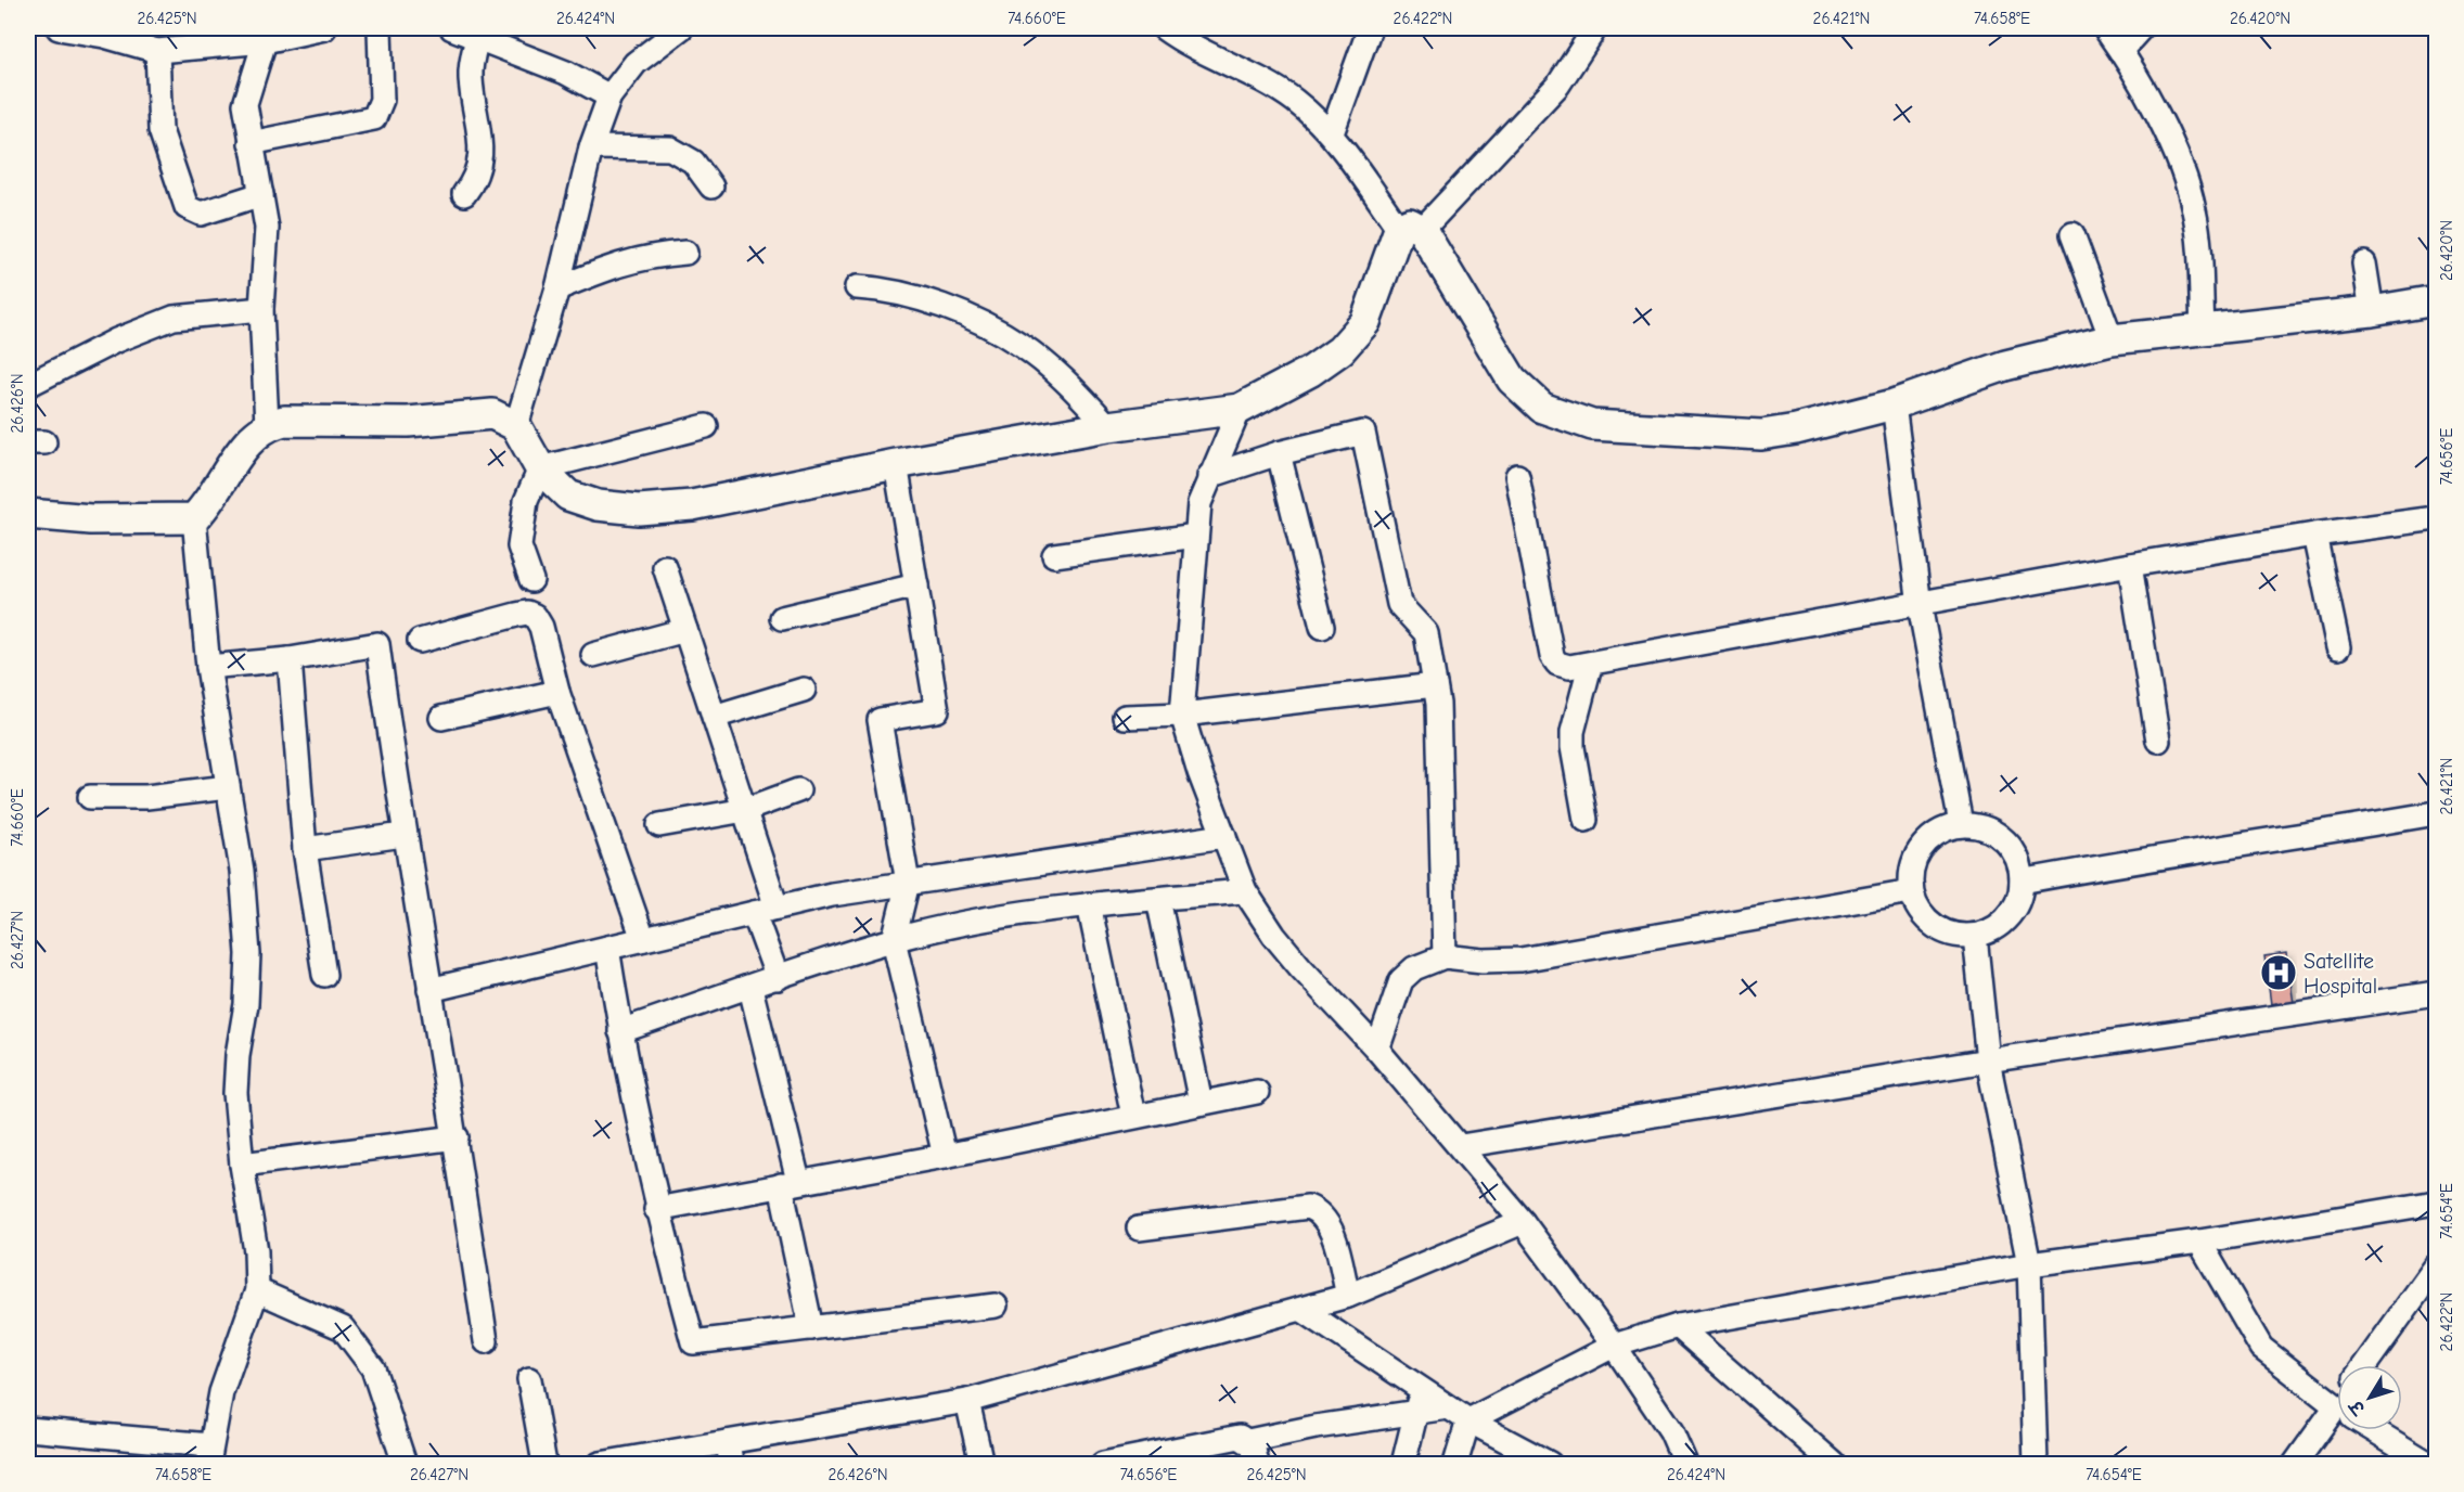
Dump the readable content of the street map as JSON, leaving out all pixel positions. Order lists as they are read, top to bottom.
{
  "places": {
    "hospital": ["Satellite Hospital"]
  },
  "north": "bottom left",
  "coordinates": [
    "26.425°N",
    "26.424°N",
    "74.660°E",
    "26.422°N",
    "26.421°N",
    "74.658°E",
    "26.420°N",
    "26.426°N",
    "74.656°E",
    "26.427°N",
    "74.654°E"
  ]
}
